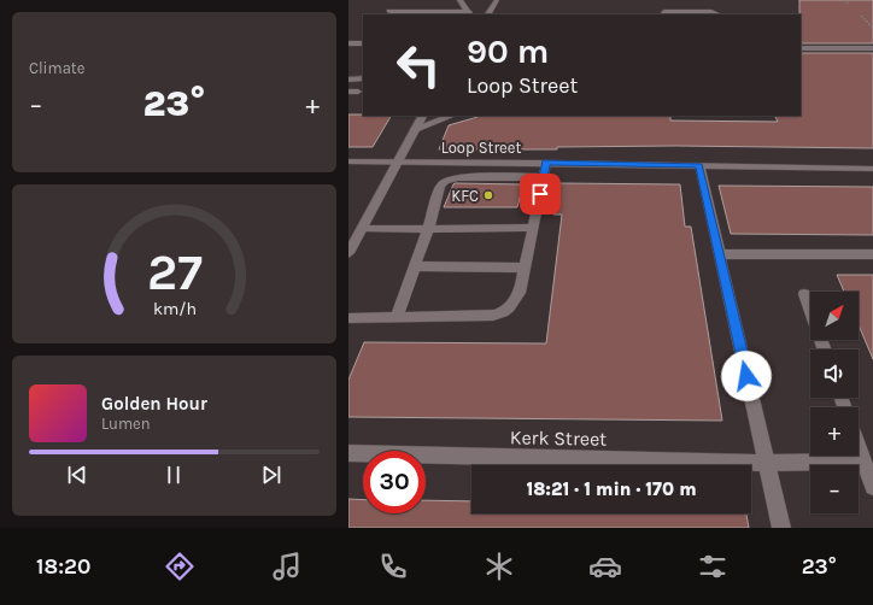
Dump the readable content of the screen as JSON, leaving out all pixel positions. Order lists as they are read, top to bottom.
{
  "streets": {
    "street": ["Loop Street", "Kerk Street"]
  },
  "places": ["KFC"],
  "north": "top right",
  "page": {
    "tile": "Climate",
    "turn": ["90 m", "Loop Street"],
    "heat": ["−", "23°", "+"],
    "map_buttons": ["+", "−"],
    "song": ["Golden Hour", "Lumen"],
    "limit": "30",
    "trip": "18:21 · 1 min · 170 m",
    "tabs": ["18:20", "23°"],
    "gauge": ["27", "km/h"]
  }
}
